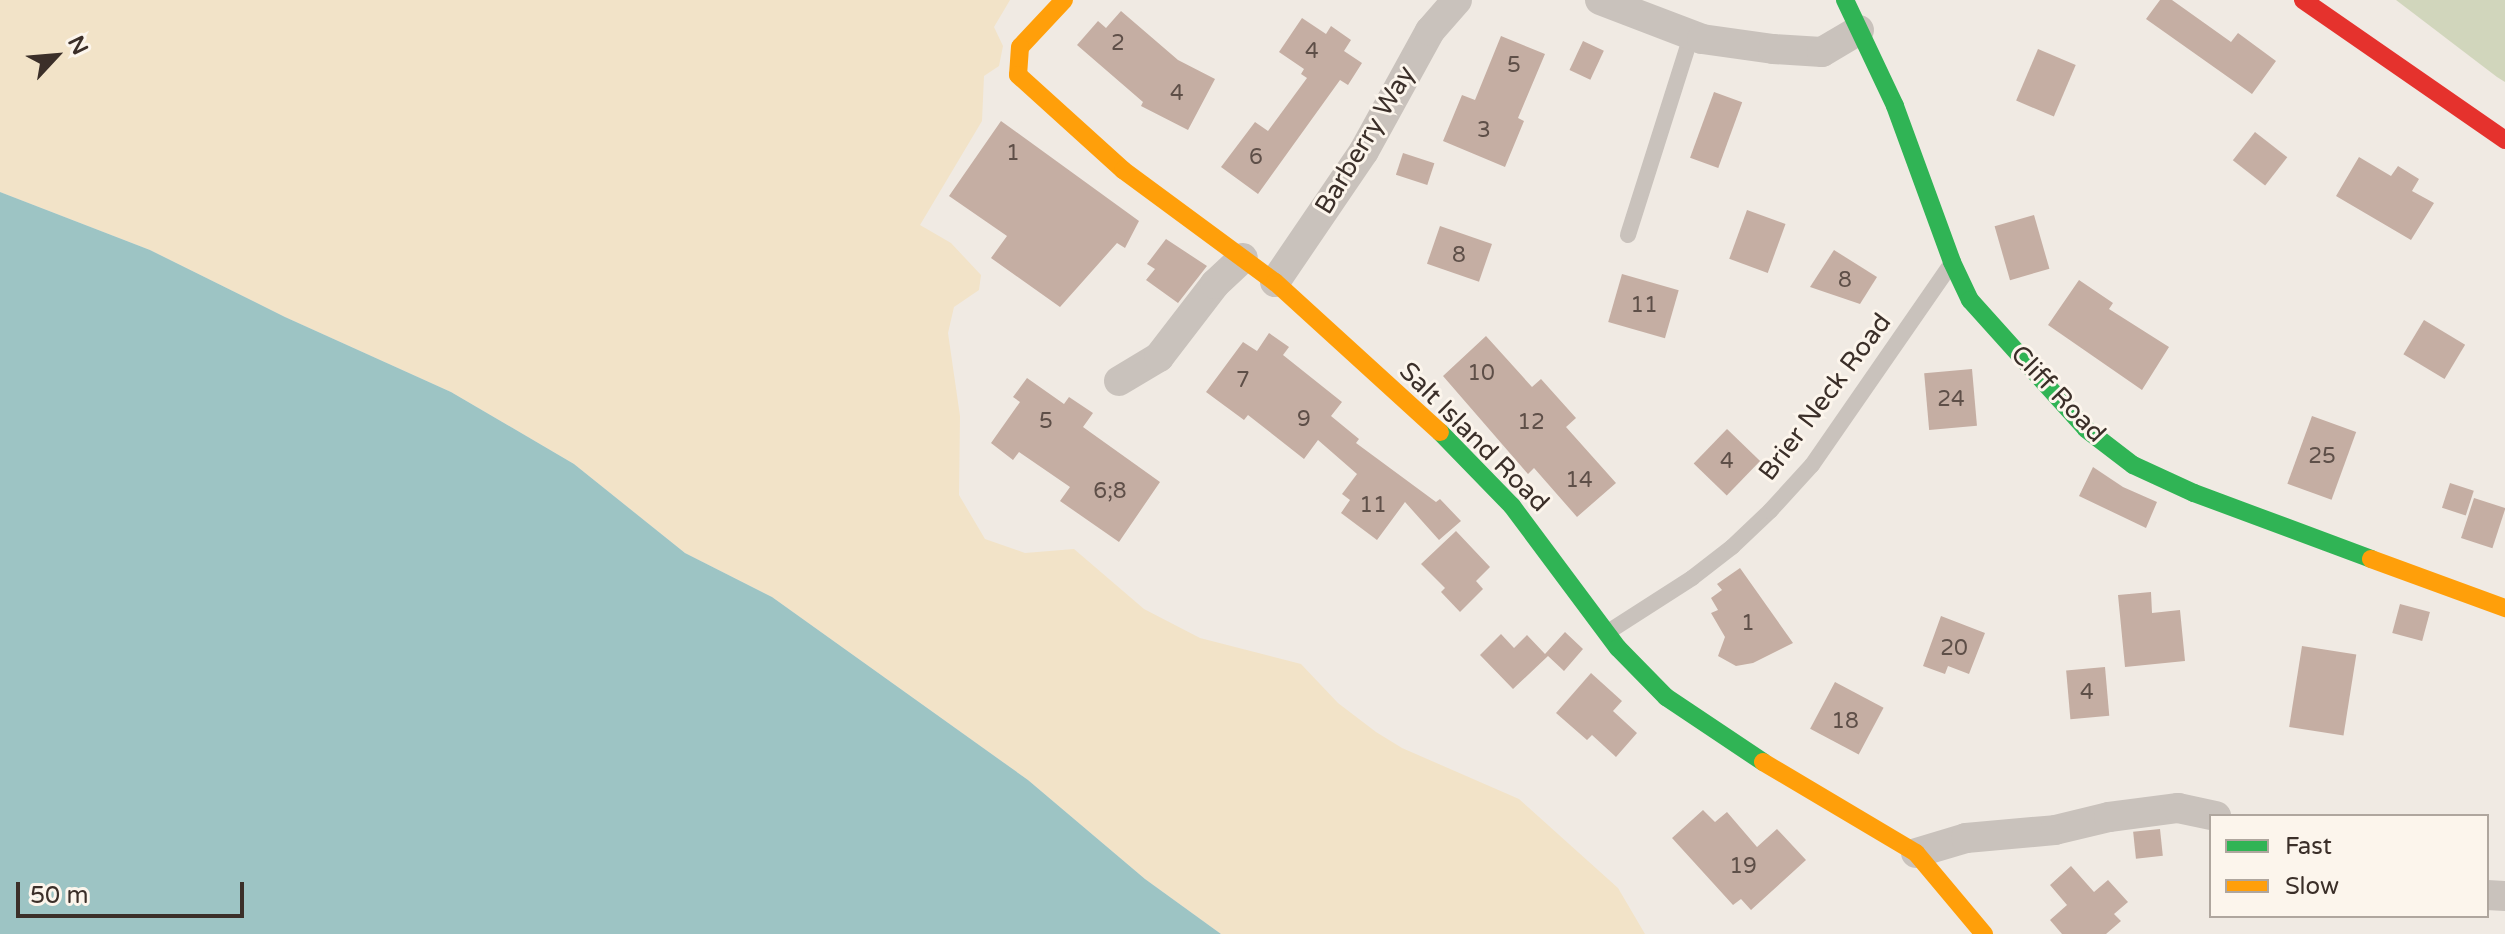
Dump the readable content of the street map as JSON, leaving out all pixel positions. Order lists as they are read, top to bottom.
{
  "streets": {
    "street": ["Barberry Way", "Cliff Road", "Salt Island Road"],
    "lane": ["Brier Neck Road"]
  },
  "crossings": [
    ["Barberry Way", "Salt Island Road"],
    ["Cliff Road", "Brier Neck Road"],
    ["Brier Neck Road", "Salt Island Road"]
  ],
  "house_numbers": [
    "2",
    "4",
    "5",
    "4",
    "3",
    "1",
    "6",
    "8",
    "8",
    "11",
    "10",
    "7",
    "24",
    "9",
    "5",
    "12",
    "25",
    "4",
    "14",
    "6;8",
    "11",
    "1",
    "20",
    "4",
    "18",
    "19"
  ],
  "legend": ["Fast", "Slow"],
  "scale_bar": "50 m",
  "north": "top right"
}
